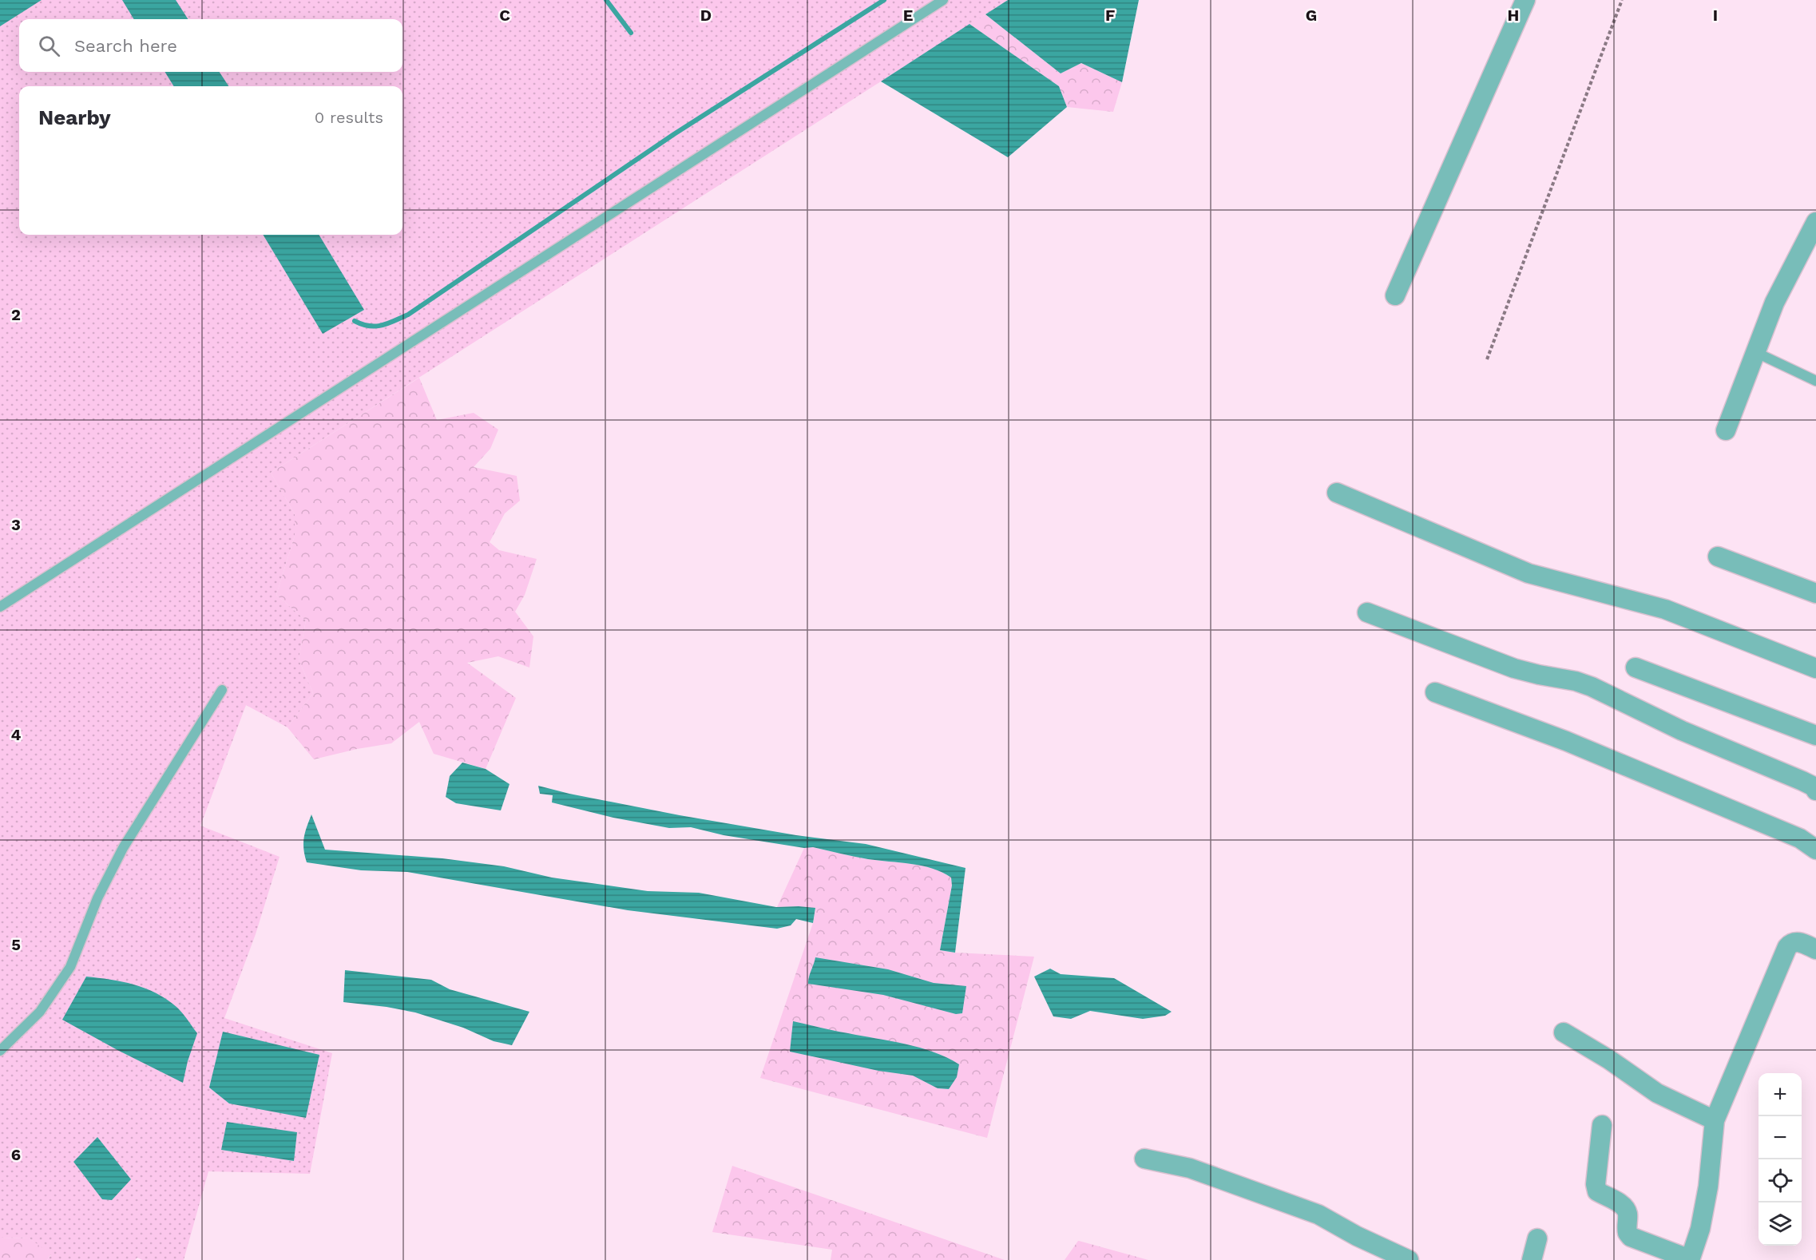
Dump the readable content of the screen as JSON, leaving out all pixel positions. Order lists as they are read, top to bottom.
{
  "page": {
    "search": "Search here",
    "heading": ["Nearby", "0 results"],
    "map_buttons": ["+", "−"]
  },
  "grid": {
    "columns": [
      "C",
      "D",
      "E",
      "F",
      "G",
      "H",
      "I"
    ],
    "rows": [
      "2",
      "3",
      "4",
      "5",
      "6"
    ]
  }
}
